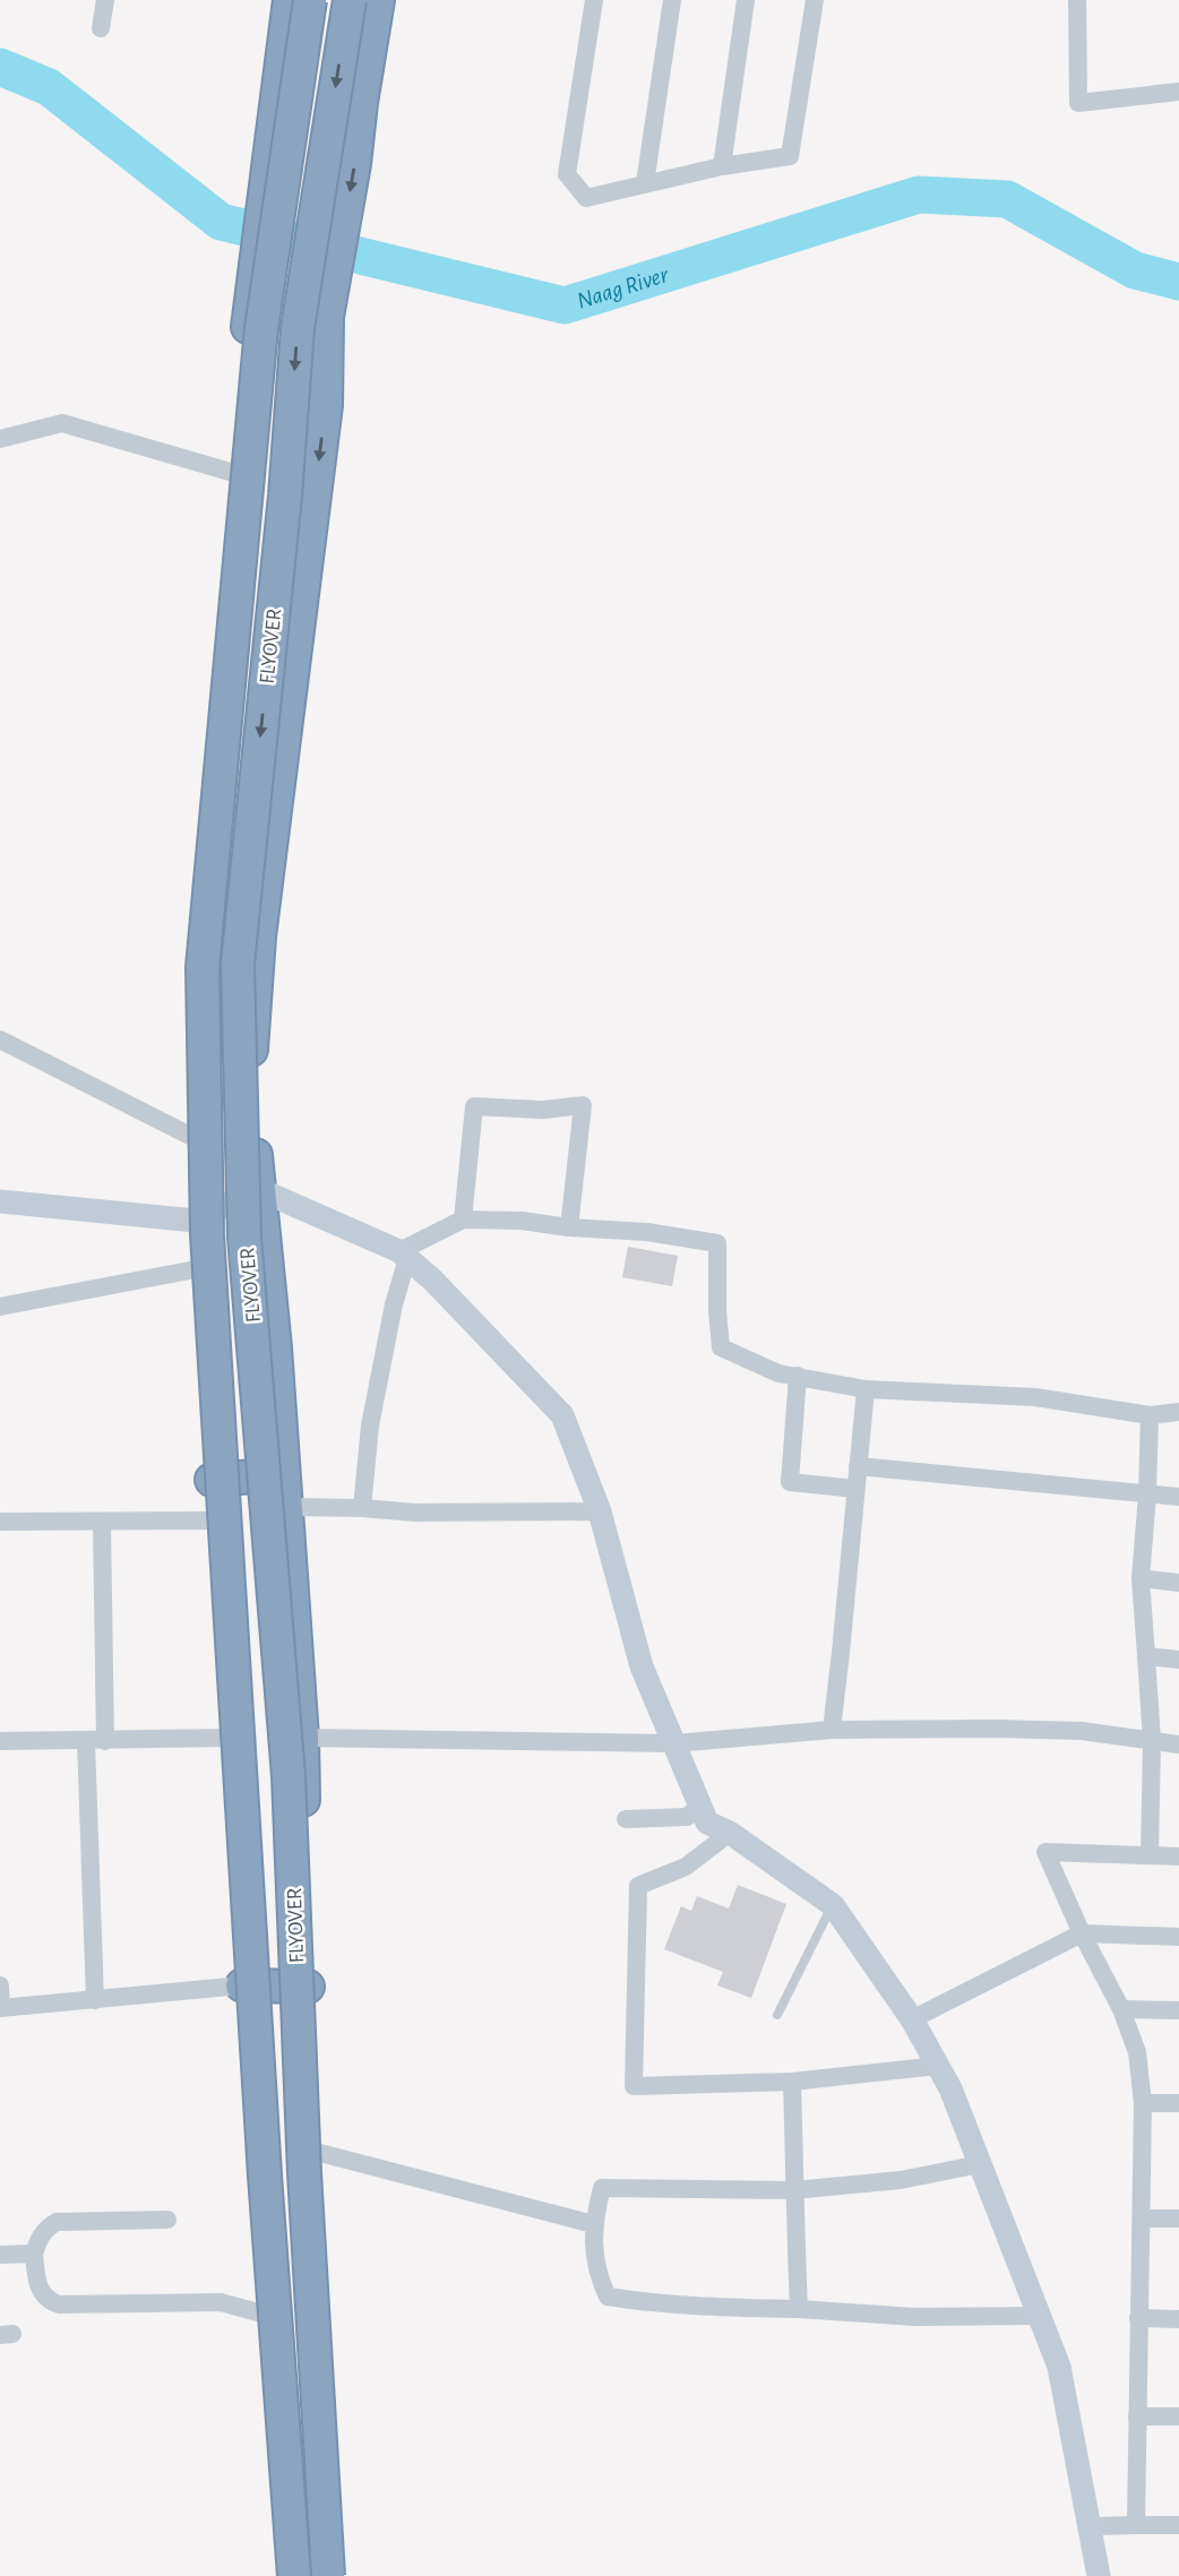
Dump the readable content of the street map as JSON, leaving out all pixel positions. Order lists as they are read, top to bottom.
{
  "streets": {
    "highway": ["FLYOVER"]
  },
  "water": ["Naag River"]
}
